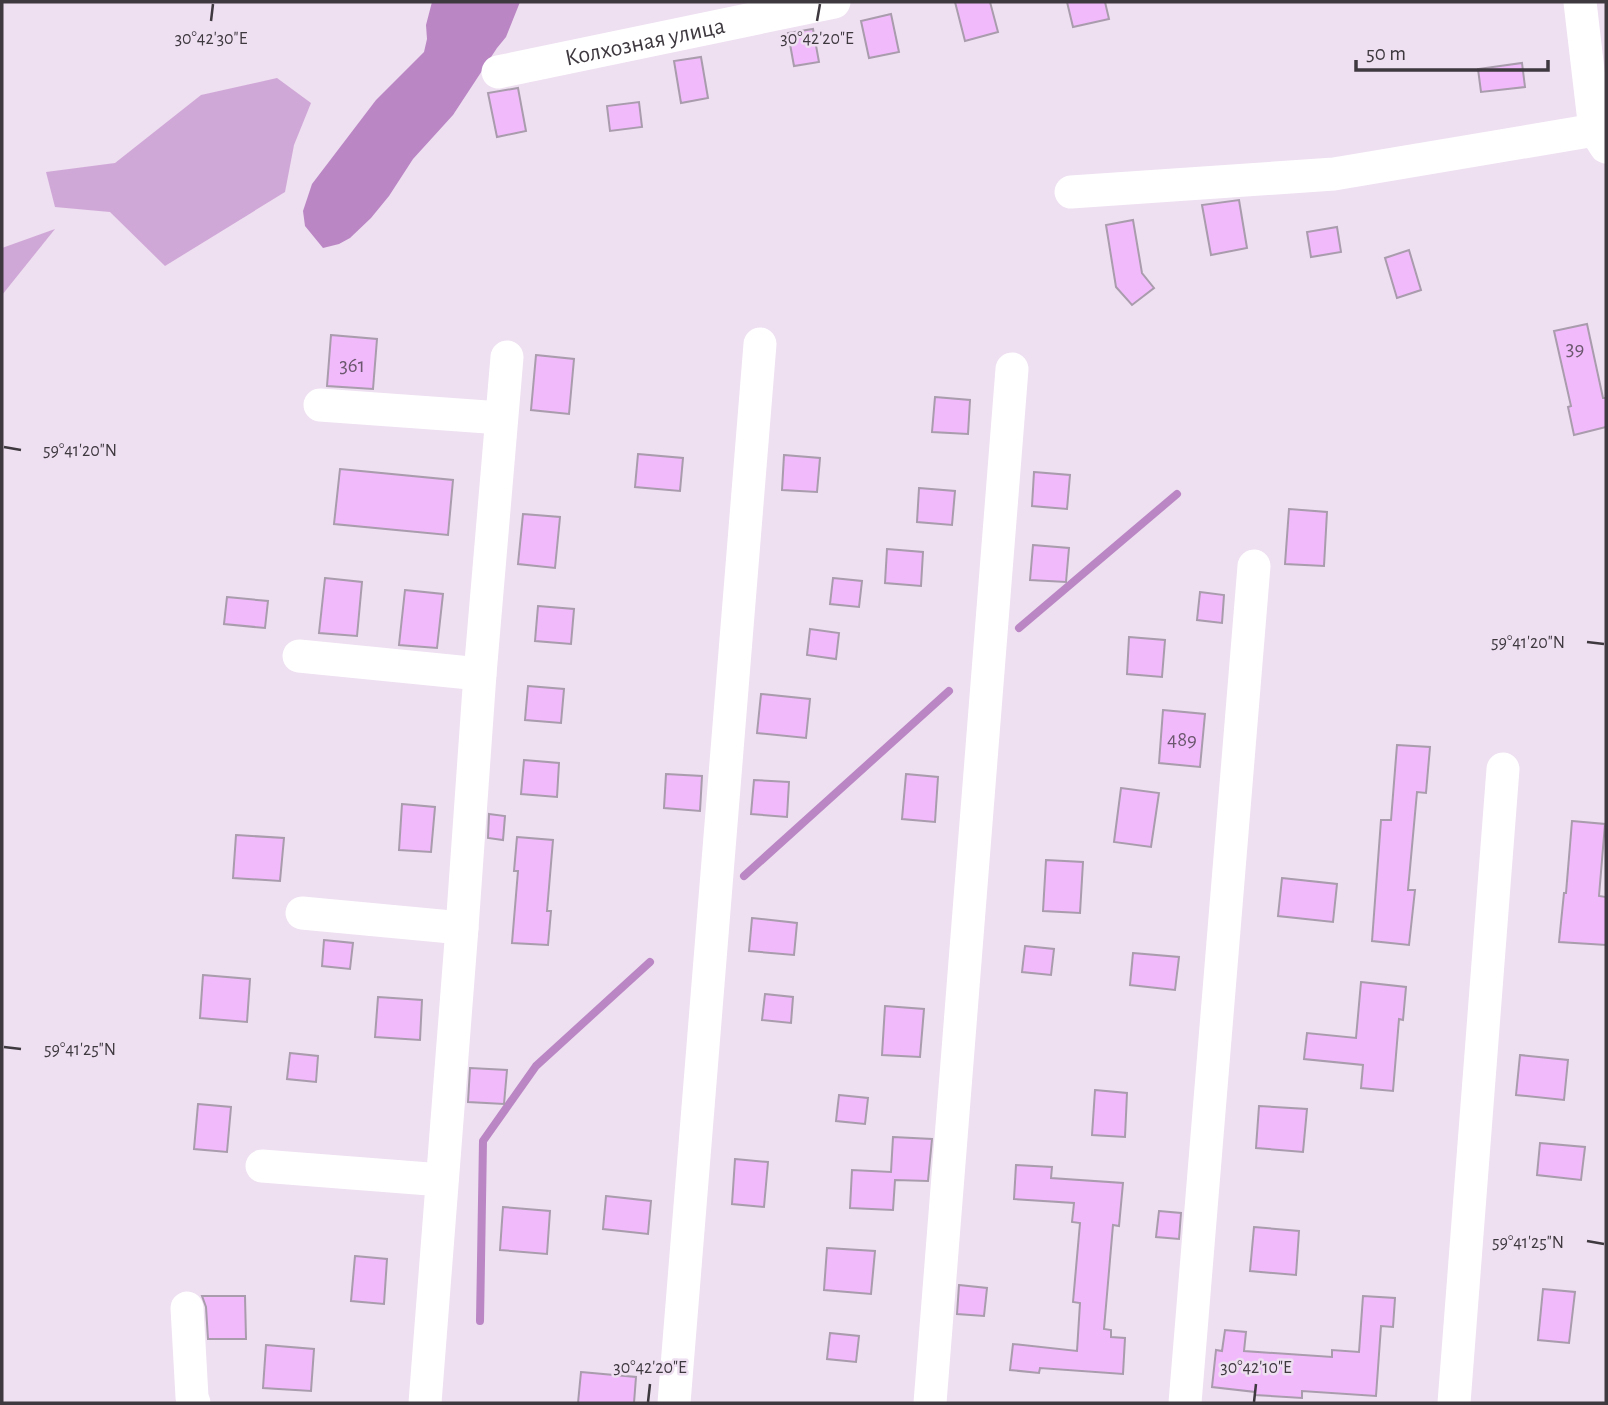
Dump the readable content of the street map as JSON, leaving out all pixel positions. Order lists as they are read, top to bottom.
{
  "streets": {
    "street": ["Колхозная улица"]
  },
  "house_numbers": ["39", "361", "489"],
  "scale_bar": "50 m",
  "coordinates": [
    "30°42'30\"E",
    "30°42'20\"E",
    "59°41'20\"N",
    "59°41'25\"N",
    "30°42'10\"E"
  ]
}
